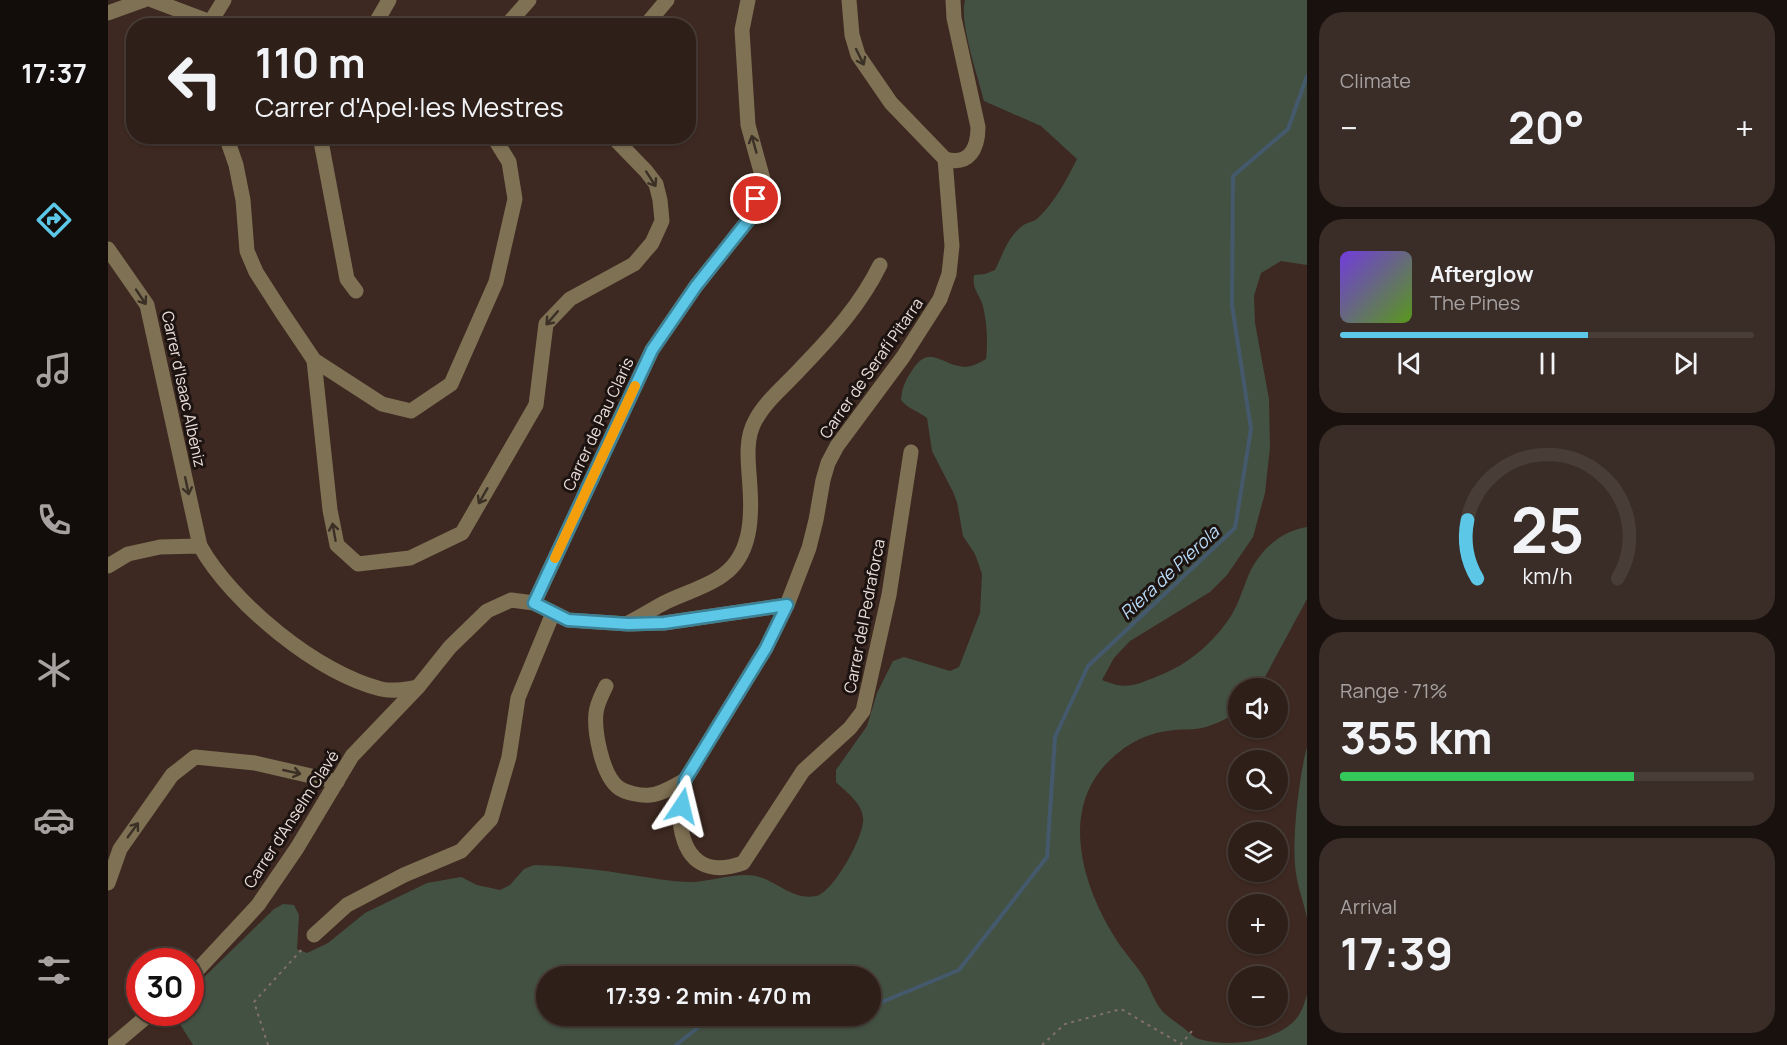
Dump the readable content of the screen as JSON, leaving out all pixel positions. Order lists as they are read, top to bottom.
{
  "streets": {
    "street": [
      "Carrer de Serafí Pitarra",
      "Carrer d'Isaac Albéniz",
      "Carrer de Pau Claris",
      "Carrer del Pedraforca",
      "Carrer d'Anselm Clavé"
    ]
  },
  "crossings": [
    ["Carrer de Serafí Pitarra", "Carrer del Pedraforca"],
    ["Carrer de Pau Claris", "Carrer d'Anselm Clavé"]
  ],
  "one_way": ["Carrer de Pau Claris"],
  "water": ["Riera de Pierola"],
  "page": {
    "tabs": "17:37",
    "tile": [
      "Climate",
      ["Range · 71%", "355 km"],
      ["Arrival", "17:39"]
    ],
    "turn": ["110 m", "Carrer d'Apel·les Mestres"],
    "heat": ["−", "20°", "+"],
    "song": ["Afterglow", "The Pines"],
    "map_buttons": ["+", "−"],
    "limit": "30",
    "trip": "17:39 · 2 min · 470 m",
    "gauge": ["25", "km/h"]
  }
}
